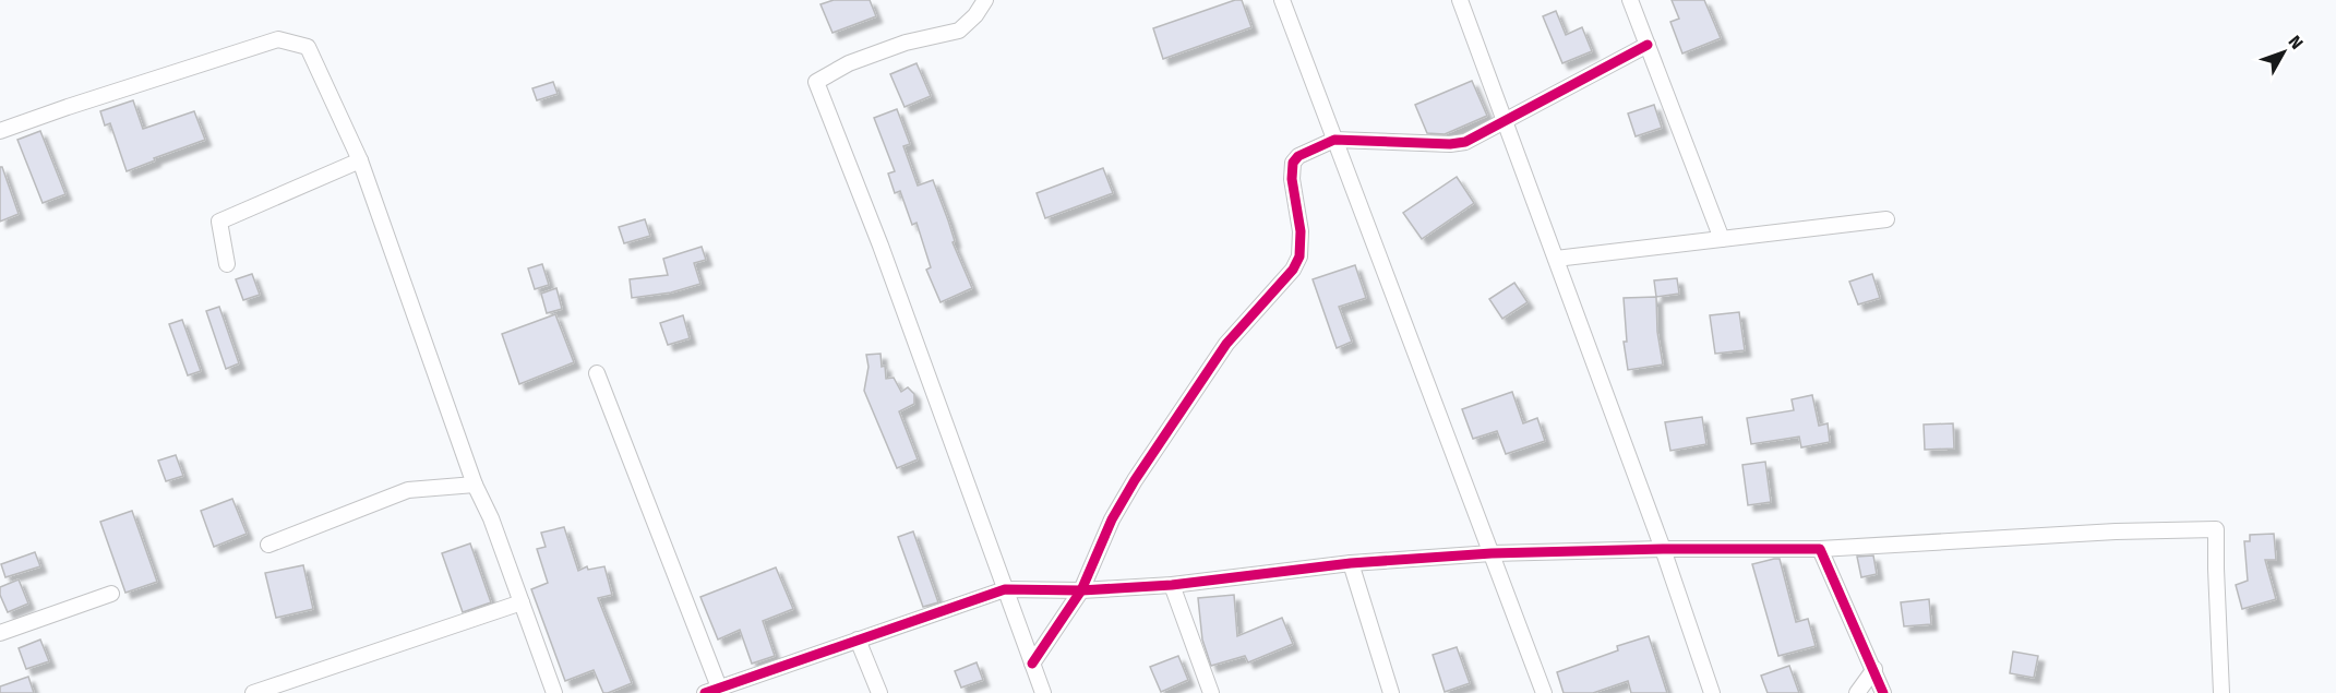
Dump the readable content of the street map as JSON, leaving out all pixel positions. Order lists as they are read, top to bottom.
{
  "north": "top right"
}
